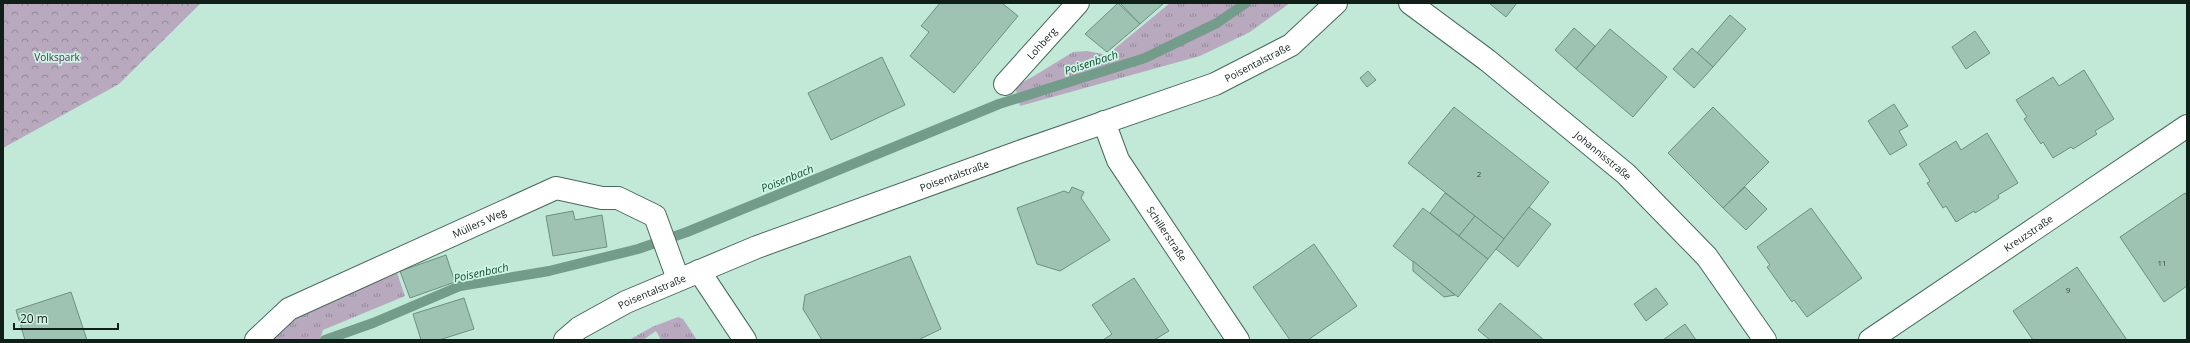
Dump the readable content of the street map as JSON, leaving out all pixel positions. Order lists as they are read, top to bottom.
{
  "streets": {
    "street": [
      "Lohberg",
      "Poisentalstraße",
      "Johannisstraße",
      "Müllers Weg",
      "Schillerstraße",
      "Kreuzstraße"
    ]
  },
  "crossings": [
    ["Poisentalstraße", "Müllers Weg"],
    ["Poisentalstraße", "Schillerstraße"]
  ],
  "water": ["Poisenbach"],
  "parks": ["Volkspark"],
  "house_numbers": ["2", "11", "9"],
  "scale_bar": "20 m"
}
